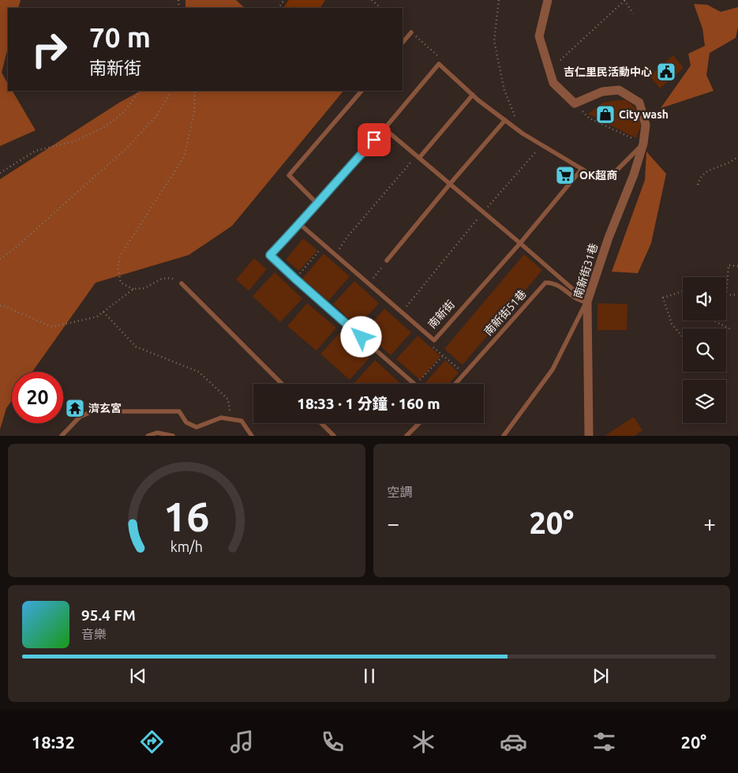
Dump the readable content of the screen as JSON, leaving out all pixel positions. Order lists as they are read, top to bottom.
{
  "streets": {
    "street": ["南新街31巷"],
    "lane": ["南新街51巷", "南新街"]
  },
  "crossings": [
    ["南新街31巷", "南新街51巷"]
  ],
  "places": {
    "public building": ["吉仁里民活動中心"],
    "shop": ["City wash"],
    "supermarket": ["OK超商"],
    "temple": ["濟玄宮"]
  },
  "page": {
    "turn": ["70 m", "南新街"],
    "limit": "20",
    "trip": "18:33 · 1 分鐘 · 160 m",
    "tile": "空調",
    "heat": ["−", "20°", "+"],
    "song": ["95.4 FM", "音樂"],
    "tabs": ["18:32", "20°"],
    "gauge": ["16", "km/h"]
  }
}
